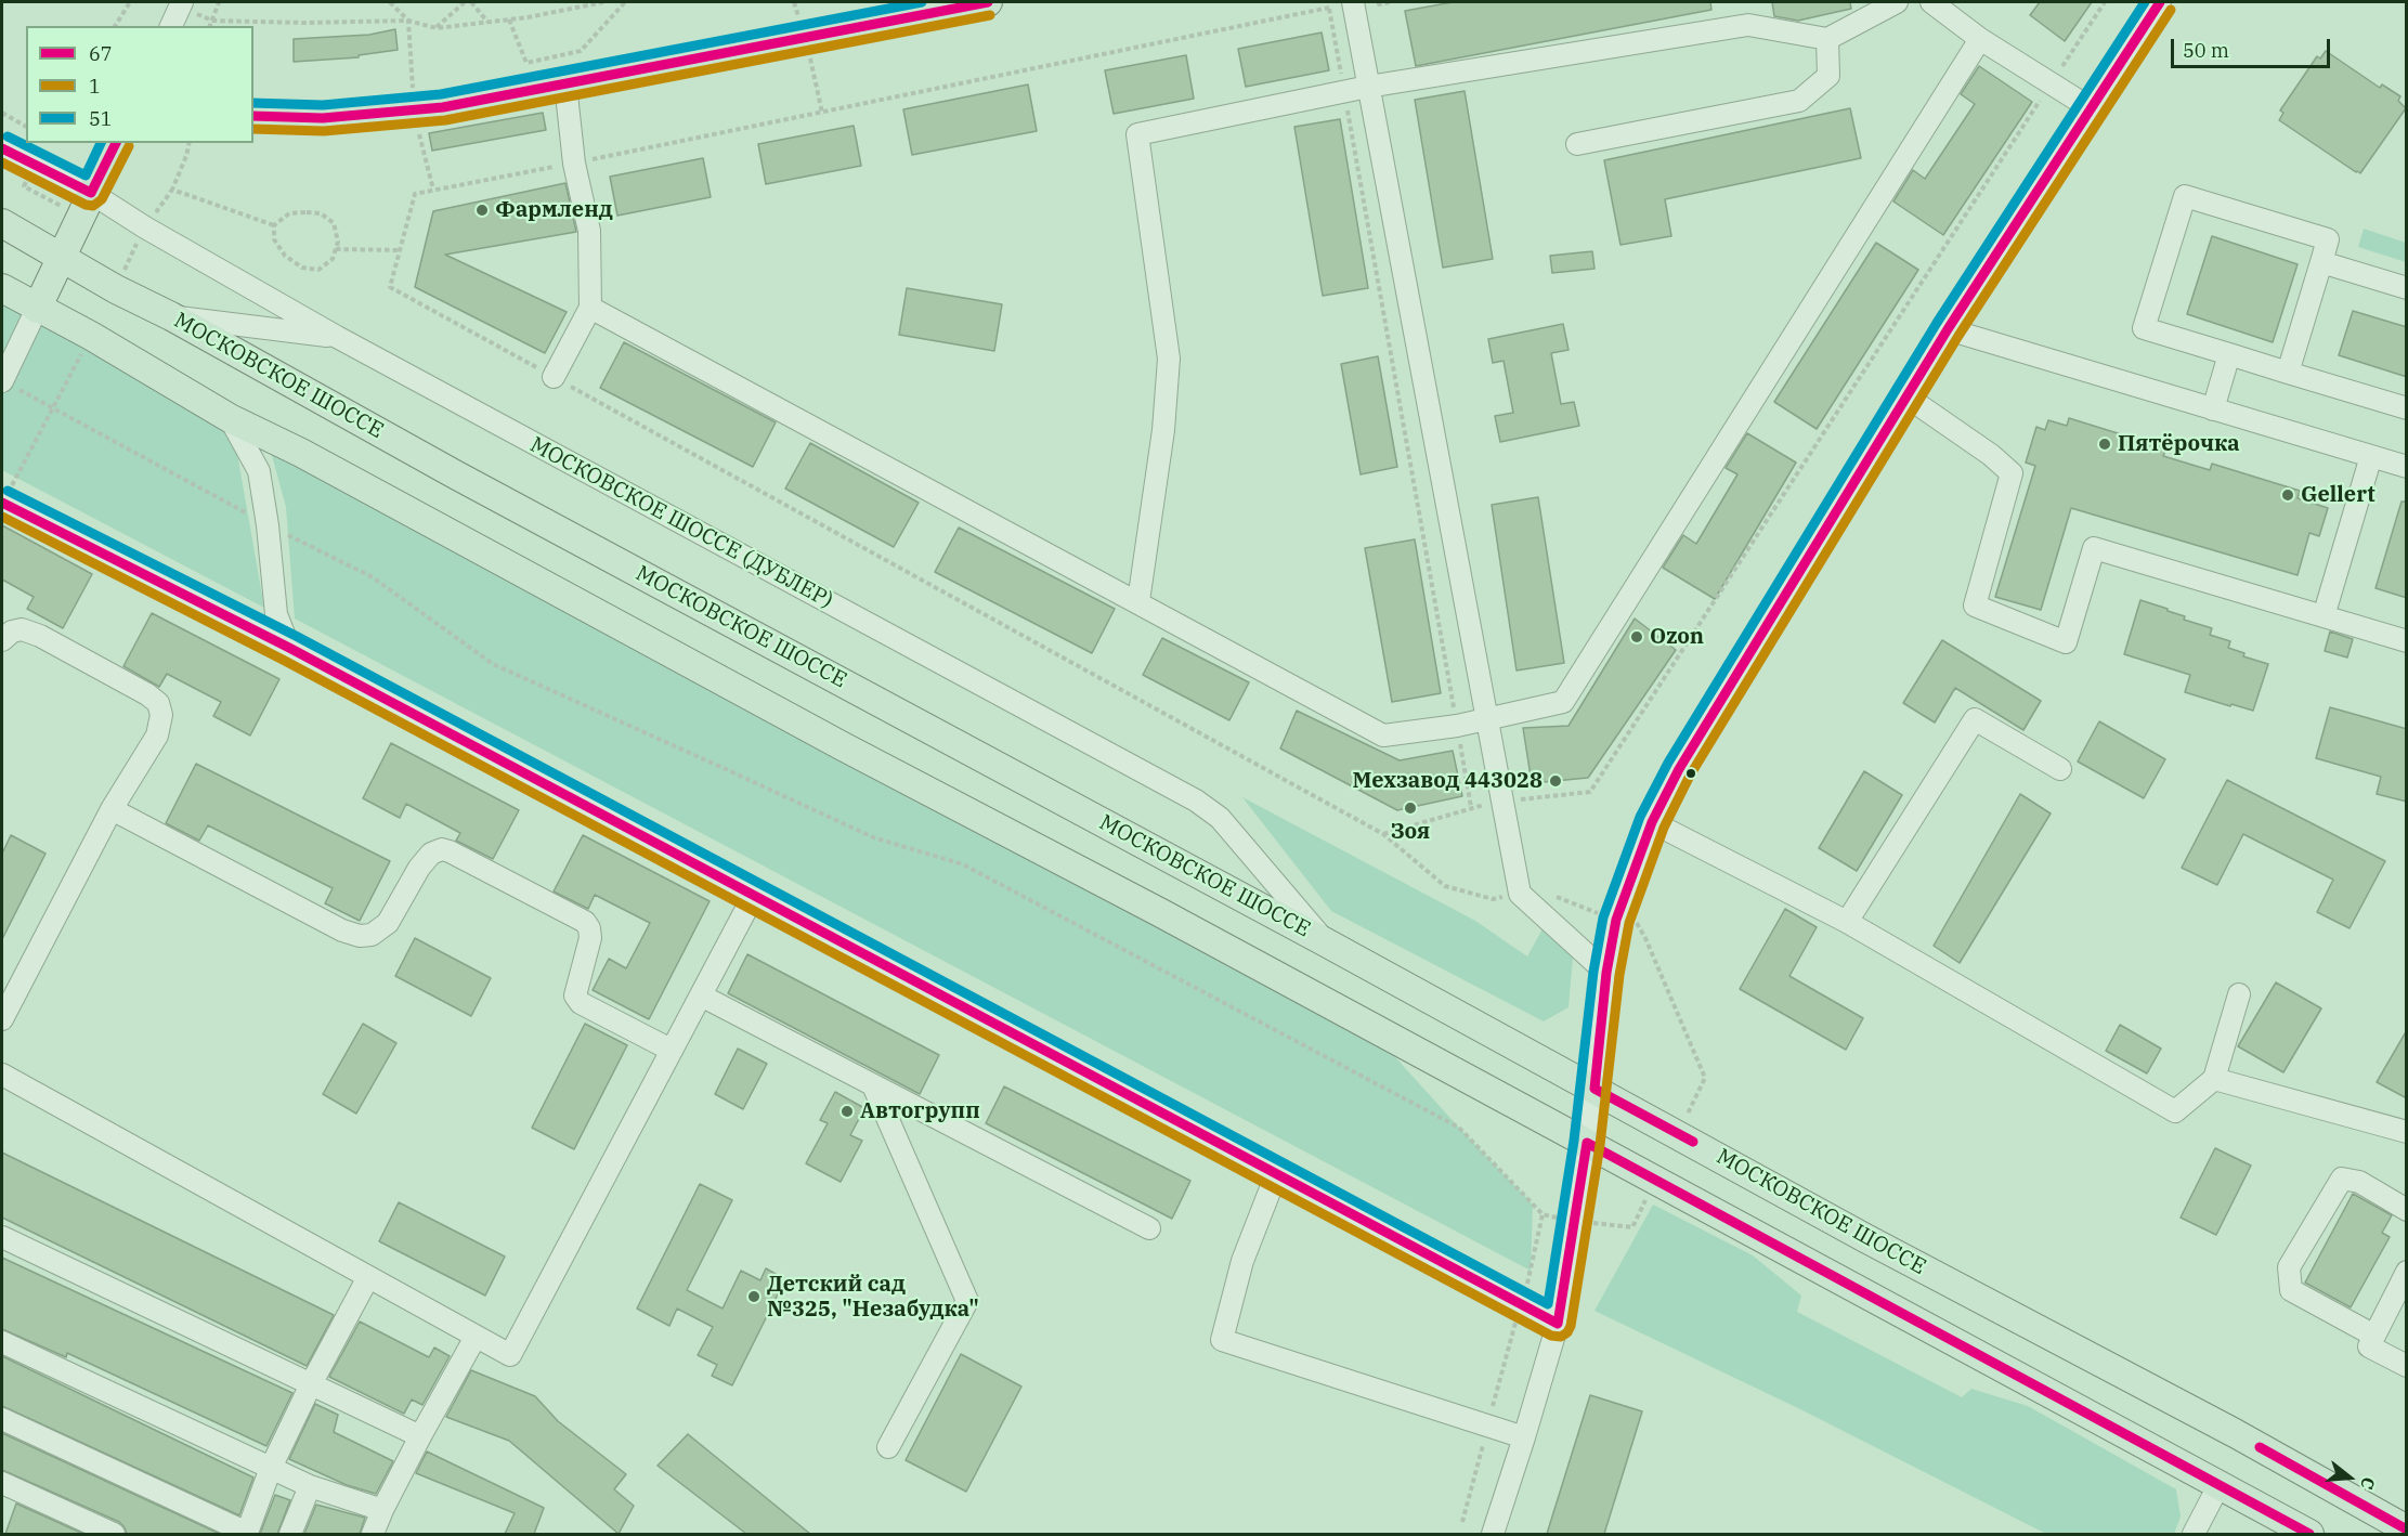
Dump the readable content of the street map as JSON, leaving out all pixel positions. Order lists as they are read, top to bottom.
{
  "streets": {
    "main road": ["МОСКОВСКОЕ ШОССЕ"],
    "street": ["МОСКОВСКОЕ ШОССЕ (ДУБЛЕР)"]
  },
  "crossings": [
    ["МОСКОВСКОЕ ШОССЕ", "МОСКОВСКОЕ ШОССЕ (ДУБЛЕР)"]
  ],
  "places": [
    "Фармленд",
    "Пятёрочка",
    "Gellert",
    "Ozon",
    "Мехзавод 443028",
    "Зоя",
    "Автогрупп",
    "Детский сад №325, \"Незабудка\""
  ],
  "lines": ["transit line 67", "transit line 51", "transit line 1"],
  "legend": ["67", "1", "51"],
  "scale_bar": "50 m",
  "north": "right"
}
